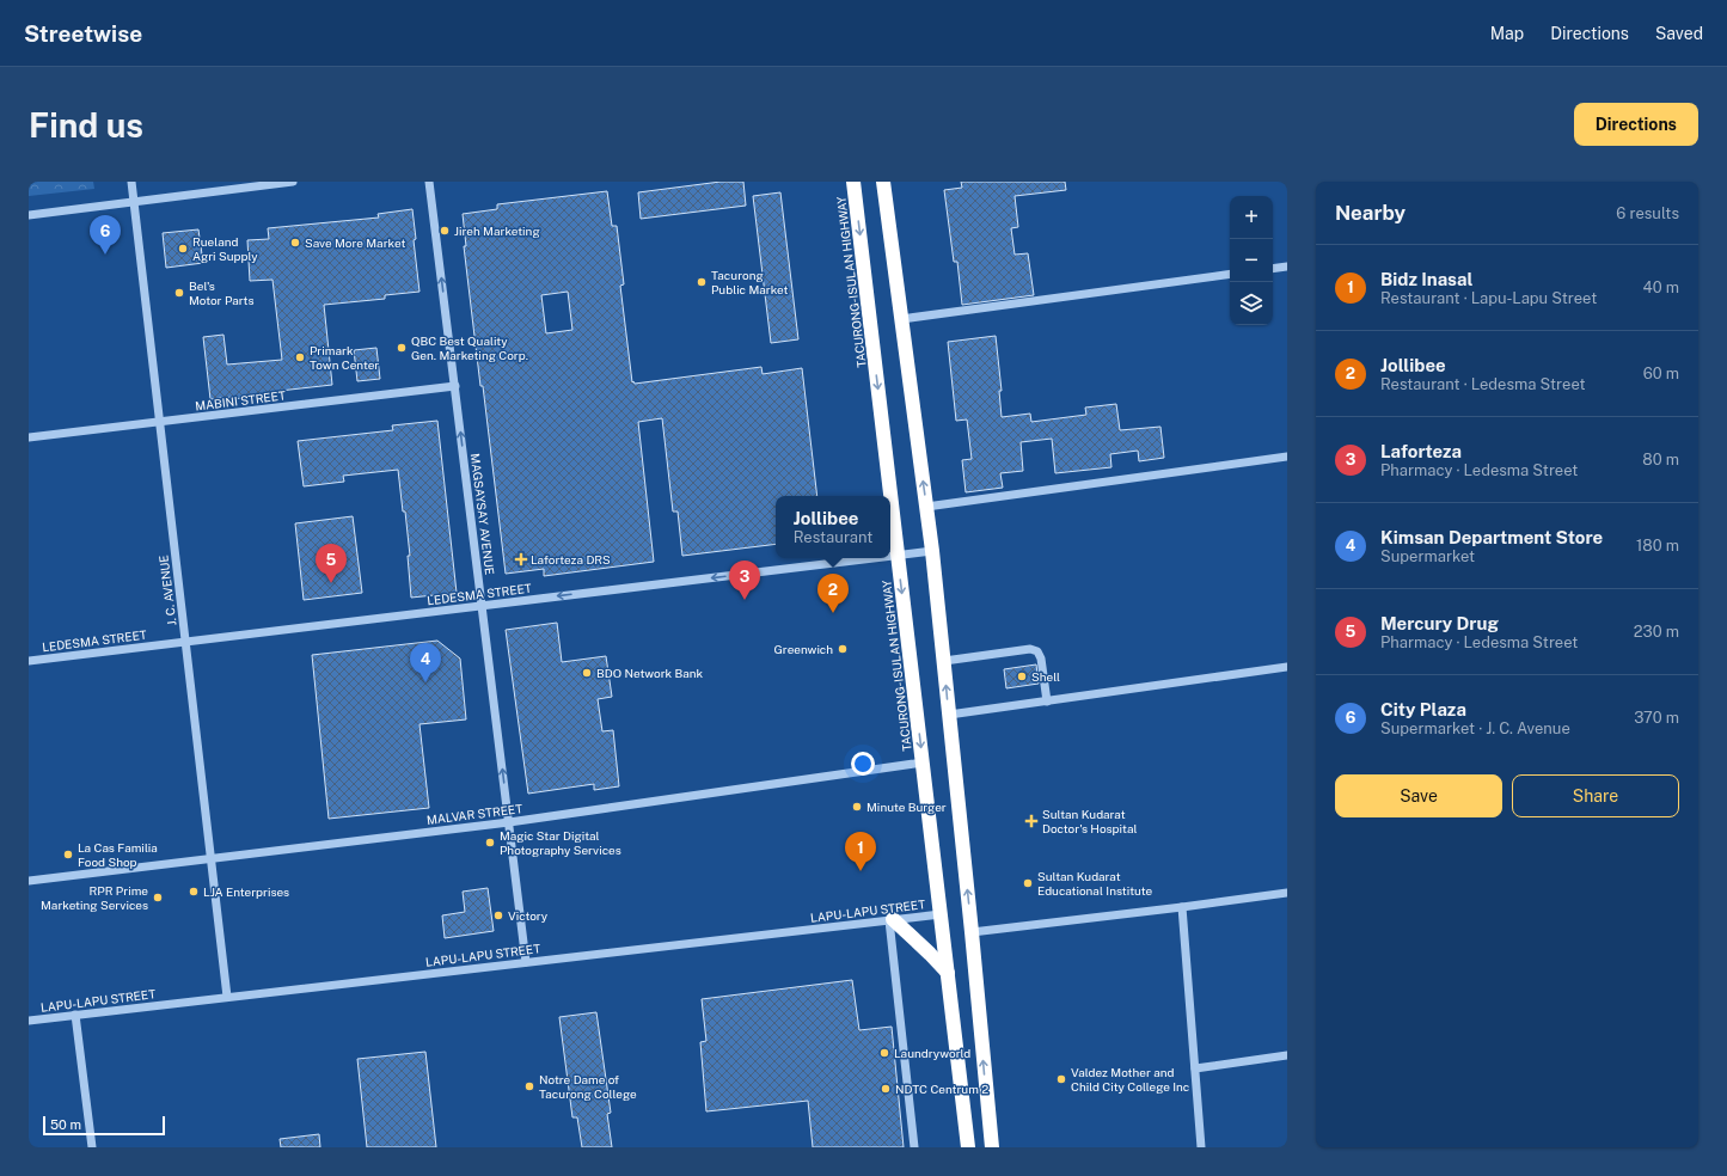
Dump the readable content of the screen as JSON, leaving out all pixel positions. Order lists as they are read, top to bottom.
{
  "streets": {
    "highway": ["TACURONG-ISULAN HIGHWAY"],
    "street": [
      "MABINI STREET",
      "MAGSAYSAY AVENUE",
      "J. C. AVENUE",
      "LEDESMA STREET",
      "MALVAR STREET",
      "LAPU-LAPU STREET"
    ]
  },
  "crossings": [
    ["TACURONG-ISULAN HIGHWAY", "LEDESMA STREET"],
    ["TACURONG-ISULAN HIGHWAY", "MALVAR STREET"],
    ["TACURONG-ISULAN HIGHWAY", "LAPU-LAPU STREET"],
    ["MABINI STREET", "MAGSAYSAY AVENUE"],
    ["MABINI STREET", "J. C. AVENUE"],
    ["MAGSAYSAY AVENUE", "LEDESMA STREET"],
    ["MAGSAYSAY AVENUE", "MALVAR STREET"],
    ["MAGSAYSAY AVENUE", "LAPU-LAPU STREET"],
    ["J. C. AVENUE", "LEDESMA STREET"],
    ["J. C. AVENUE", "MALVAR STREET"],
    ["J. C. AVENUE", "LAPU-LAPU STREET"]
  ],
  "one_way": ["MAGSAYSAY AVENUE", "LEDESMA STREET"],
  "places": {
    "other": [
      "Jireh Marketing",
      "Save More Market",
      "Rueland Agri Supply",
      "Tacurong Public Market",
      "Bel's Motor Parts",
      "QBC Best Quality Gen. Marketing Corp.",
      "Primark Town Center",
      "Greenwich",
      "BDO Network Bank",
      "Shell",
      "Minute Burger",
      "Magic Star Digital Photography Services",
      "La Cas Familia Food Shop",
      "Sultan Kudarat Educational Institute",
      "LJA Enterprises",
      "RPR Prime Marketing Services",
      "Victory",
      "Laundryworld",
      "Valdez Mother and Child City College Inc",
      "Notre Dame of Tacurong College",
      "NDTC Centrum 2"
    ],
    "health": ["Laforteza DRS", "Sultan Kudarat Doctor's Hospital"]
  },
  "scale_bar": "50 m",
  "page": {
    "header": "Streetwise",
    "nav": ["Map", "Directions", "Saved"],
    "buttons": [
      "Directions",
      ["Save", "Share"]
    ],
    "title": "Find us",
    "heading": ["Nearby", "6 results"],
    "map_buttons": ["+", "−"],
    "pins": [
      "6",
      "5",
      "3",
      "2",
      "4",
      "1"
    ],
    "list": [
      {
        "mark": "1",
        "name": "Bidz Inasal",
        "note": "Restaurant · Lapu-Lapu Street",
        "value": "40 m"
      },
      {
        "mark": "2",
        "name": "Jollibee",
        "note": "Restaurant · Ledesma Street",
        "value": "60 m"
      },
      {
        "mark": "3",
        "name": "Laforteza",
        "note": "Pharmacy · Ledesma Street",
        "value": "80 m"
      },
      {
        "mark": "4",
        "name": "Kimsan Department Store",
        "note": "Supermarket",
        "value": "180 m"
      },
      {
        "mark": "5",
        "name": "Mercury Drug",
        "note": "Pharmacy · Ledesma Street",
        "value": "230 m"
      },
      {
        "mark": "6",
        "name": "City Plaza",
        "note": "Supermarket · J. C. Avenue",
        "value": "370 m"
      }
    ],
    "popup": ["Jollibee", "Restaurant"],
    "scale": "50 m"
  }
}
